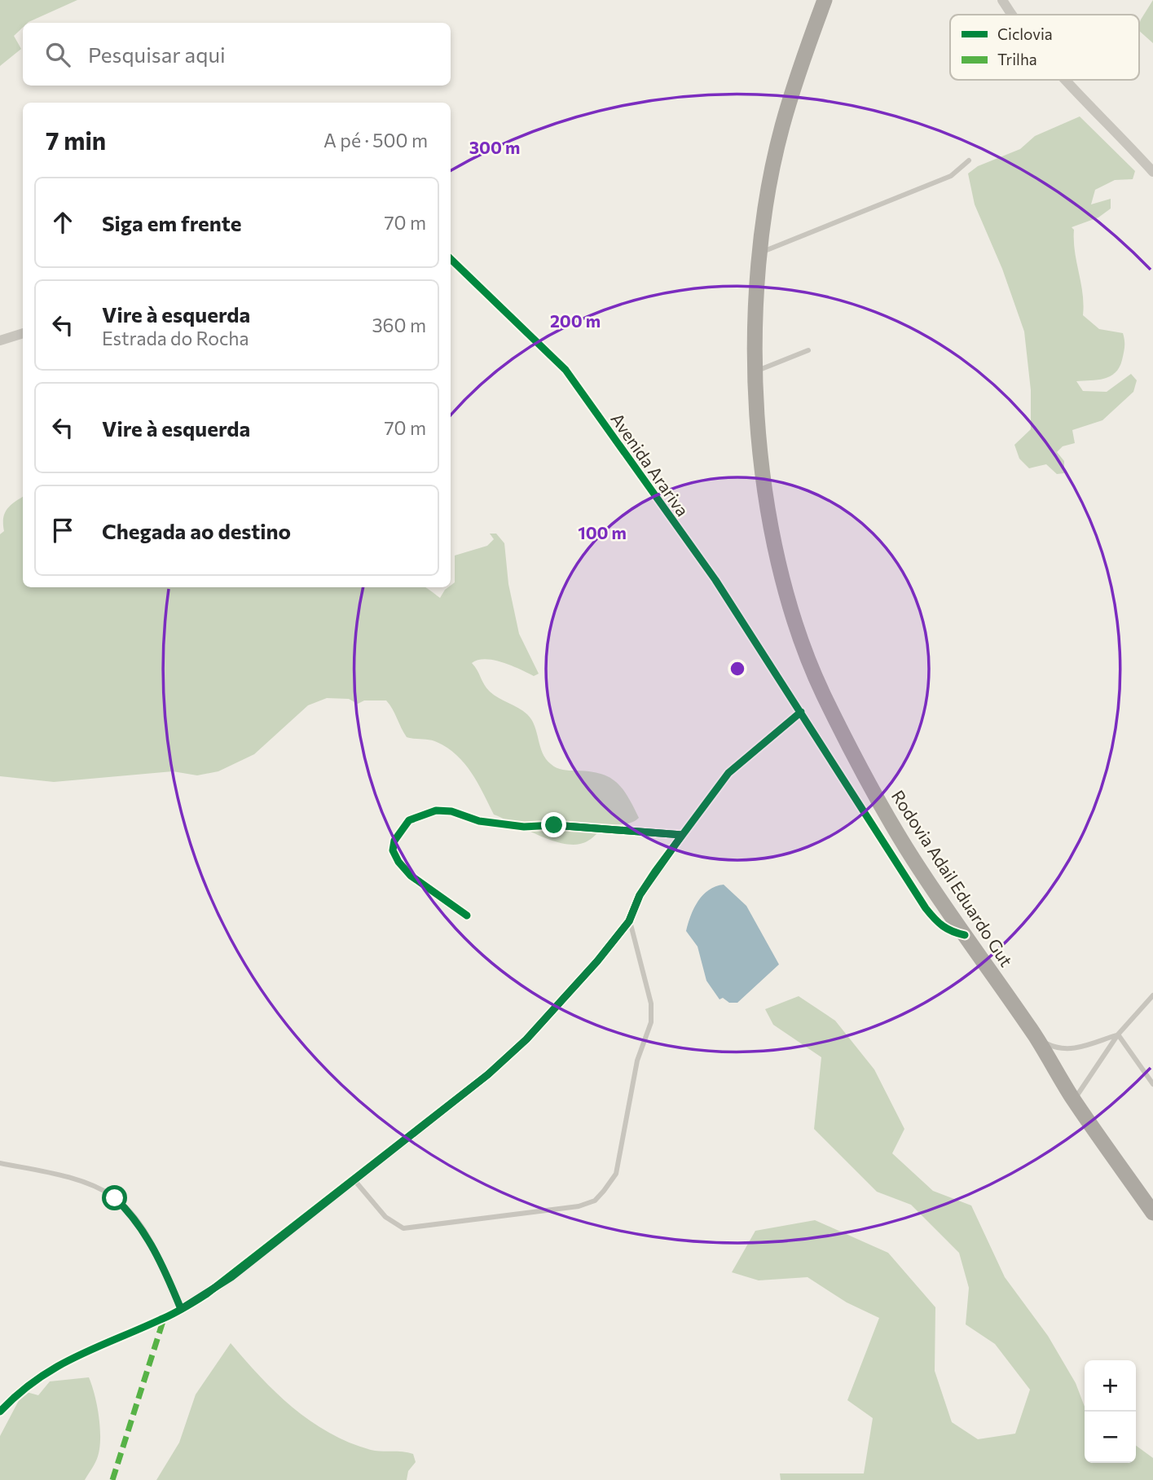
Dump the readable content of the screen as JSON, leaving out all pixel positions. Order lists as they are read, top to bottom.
{
  "streets": {
    "main road": ["Rodovia Adail Eduardo Gut"],
    "street": ["Avenida Arariva"]
  },
  "crossings": [
    ["Avenida Arariva", "Rodovia Adail Eduardo Gut"]
  ],
  "legend": ["Ciclovia", "Trilha"],
  "page": {
    "search": "Pesquisar aqui",
    "heading": ["7 min", "A pé · 500 m"],
    "list": [
      ["Siga em frente", "70 m"],
      ["Vire à esquerda", "Estrada do Rocha", "360 m"],
      ["Vire à esquerda", "70 m"],
      "Chegada ao destino"
    ],
    "map_buttons": ["+", "−"]
  },
  "rings": ["300 m", "200 m", "100 m"]
}
